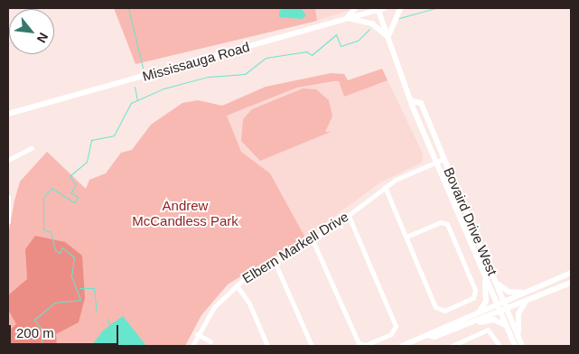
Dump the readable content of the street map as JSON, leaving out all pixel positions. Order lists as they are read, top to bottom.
{
  "streets": {
    "main road": ["Mississauga Road", "Bovaird Drive West"],
    "street": ["Elbern Markell Drive"]
  },
  "crossings": [
    ["Mississauga Road", "Bovaird Drive West"],
    ["Bovaird Drive West", "Elbern Markell Drive"]
  ],
  "parks": ["Andrew McCandless Park"],
  "scale_bar": "200 m",
  "north": "bottom right"
}
